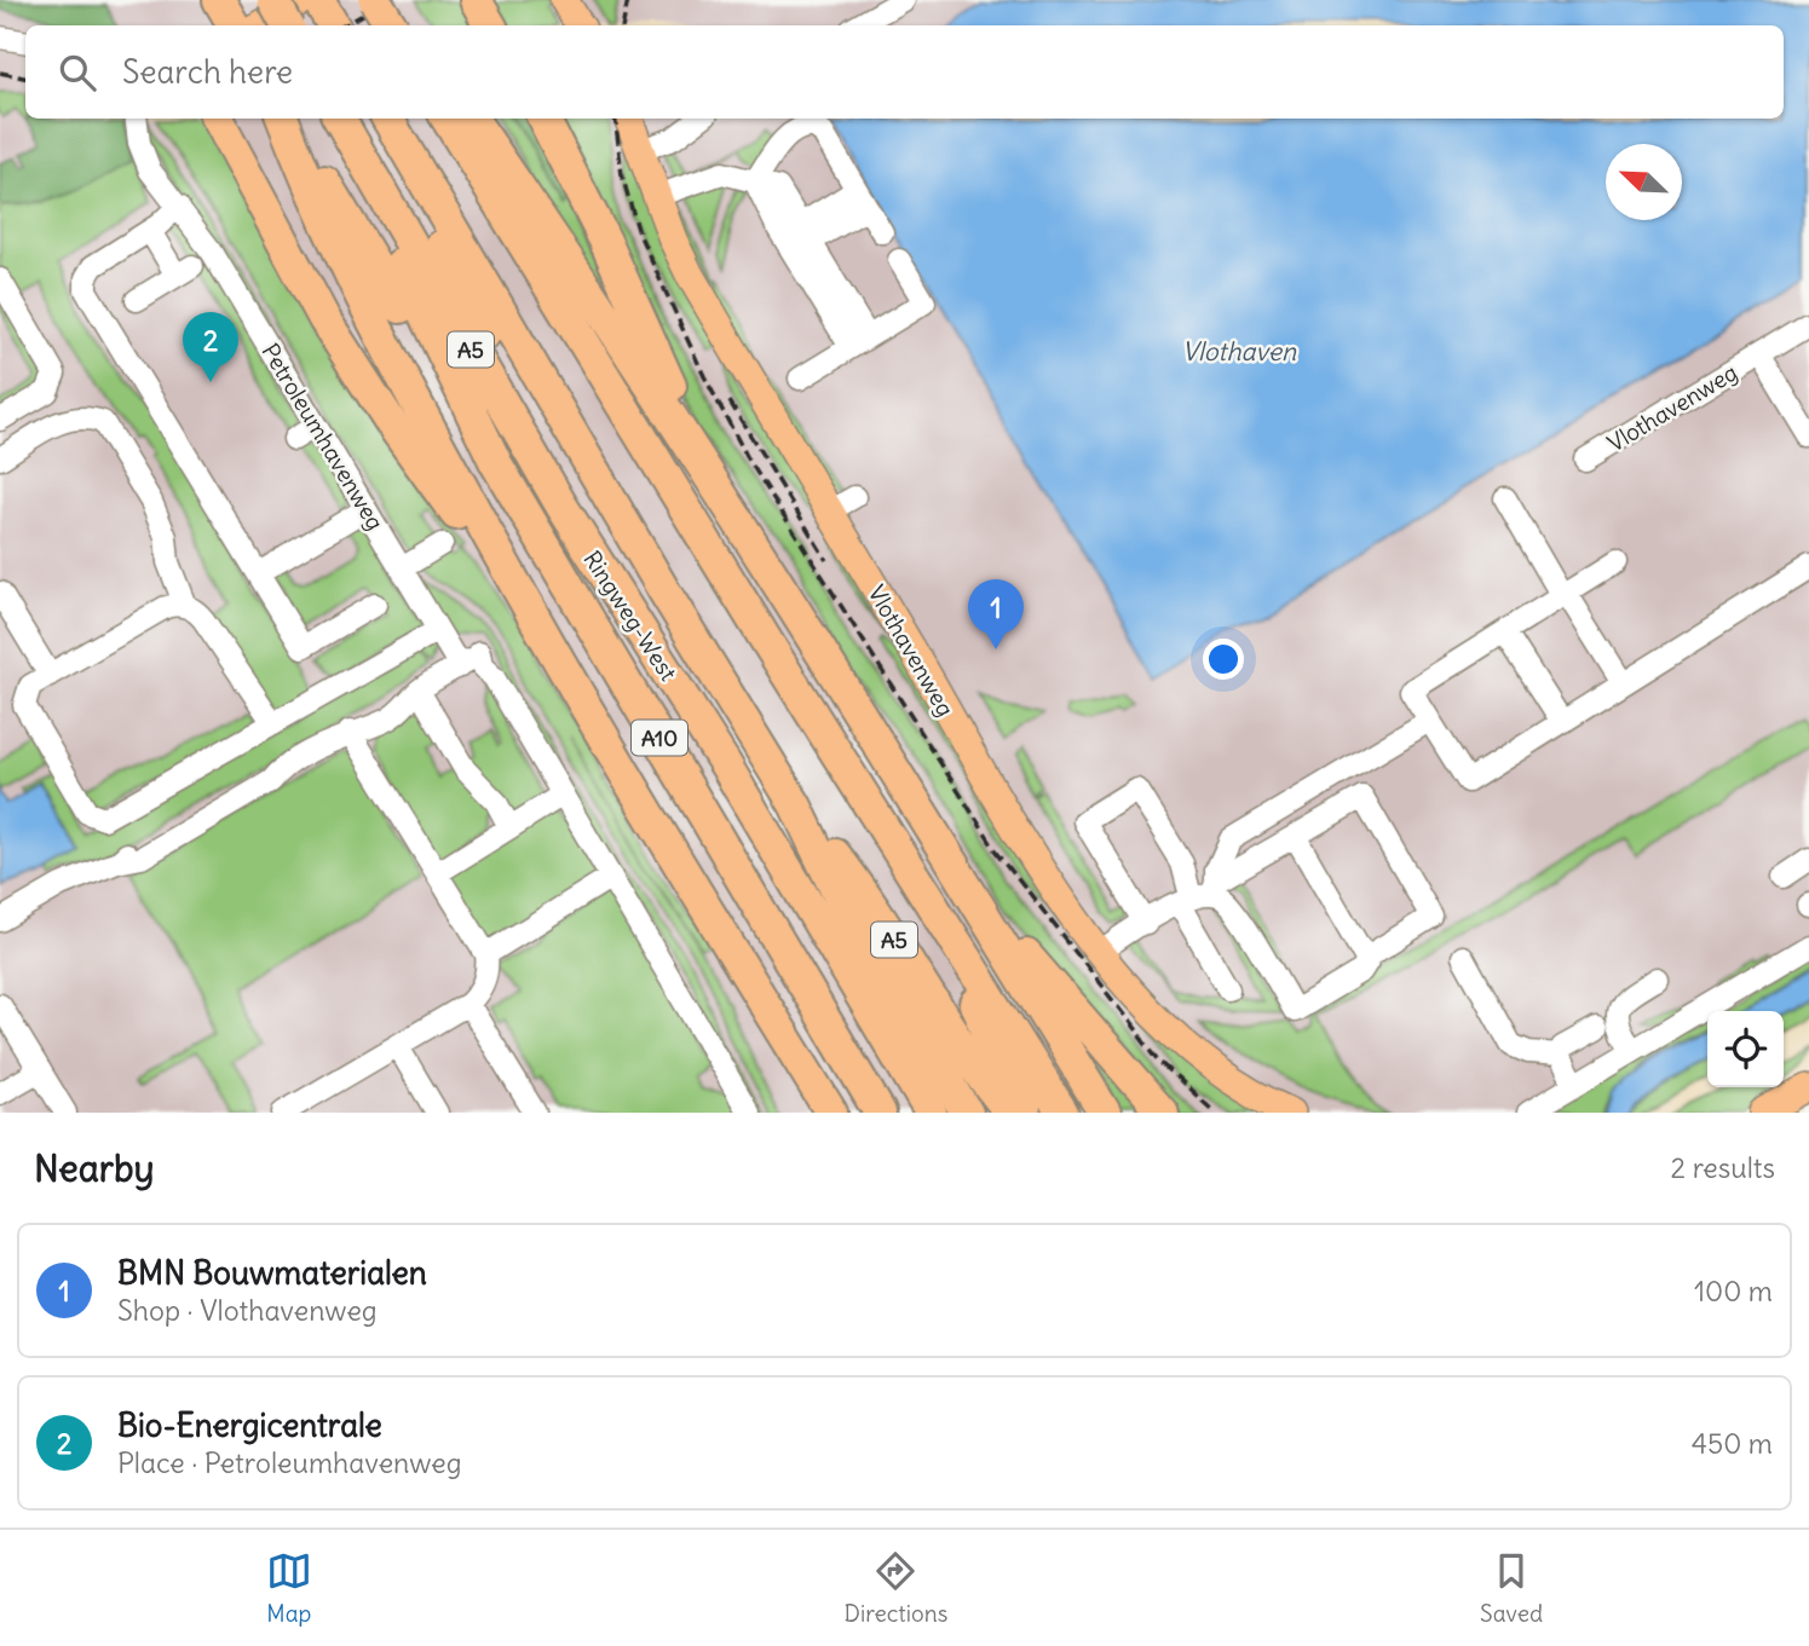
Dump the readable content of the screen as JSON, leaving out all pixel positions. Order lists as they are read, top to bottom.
{
  "streets": {
    "highway": ["A5", "Ringweg-West", "A10"],
    "main road": ["Vlothavenweg"],
    "street": ["Petroleumhavenweg"]
  },
  "crossings": [
    ["A5", "Ringweg-West"],
    ["Ringweg-West", "A10"]
  ],
  "water": ["Vlothaven"],
  "north": "top left",
  "page": {
    "search": "Search here",
    "pins": ["2", "1"],
    "heading": ["Nearby", "2 results"],
    "list": [
      {
        "mark": "1",
        "name": "BMN Bouwmaterialen",
        "note": "Shop · Vlothavenweg",
        "value": "100 m"
      },
      {
        "mark": "2",
        "name": "Bio-Energicentrale",
        "note": "Place · Petroleumhavenweg",
        "value": "450 m"
      }
    ],
    "nav": ["Map", "Directions", "Saved"]
  }
}
